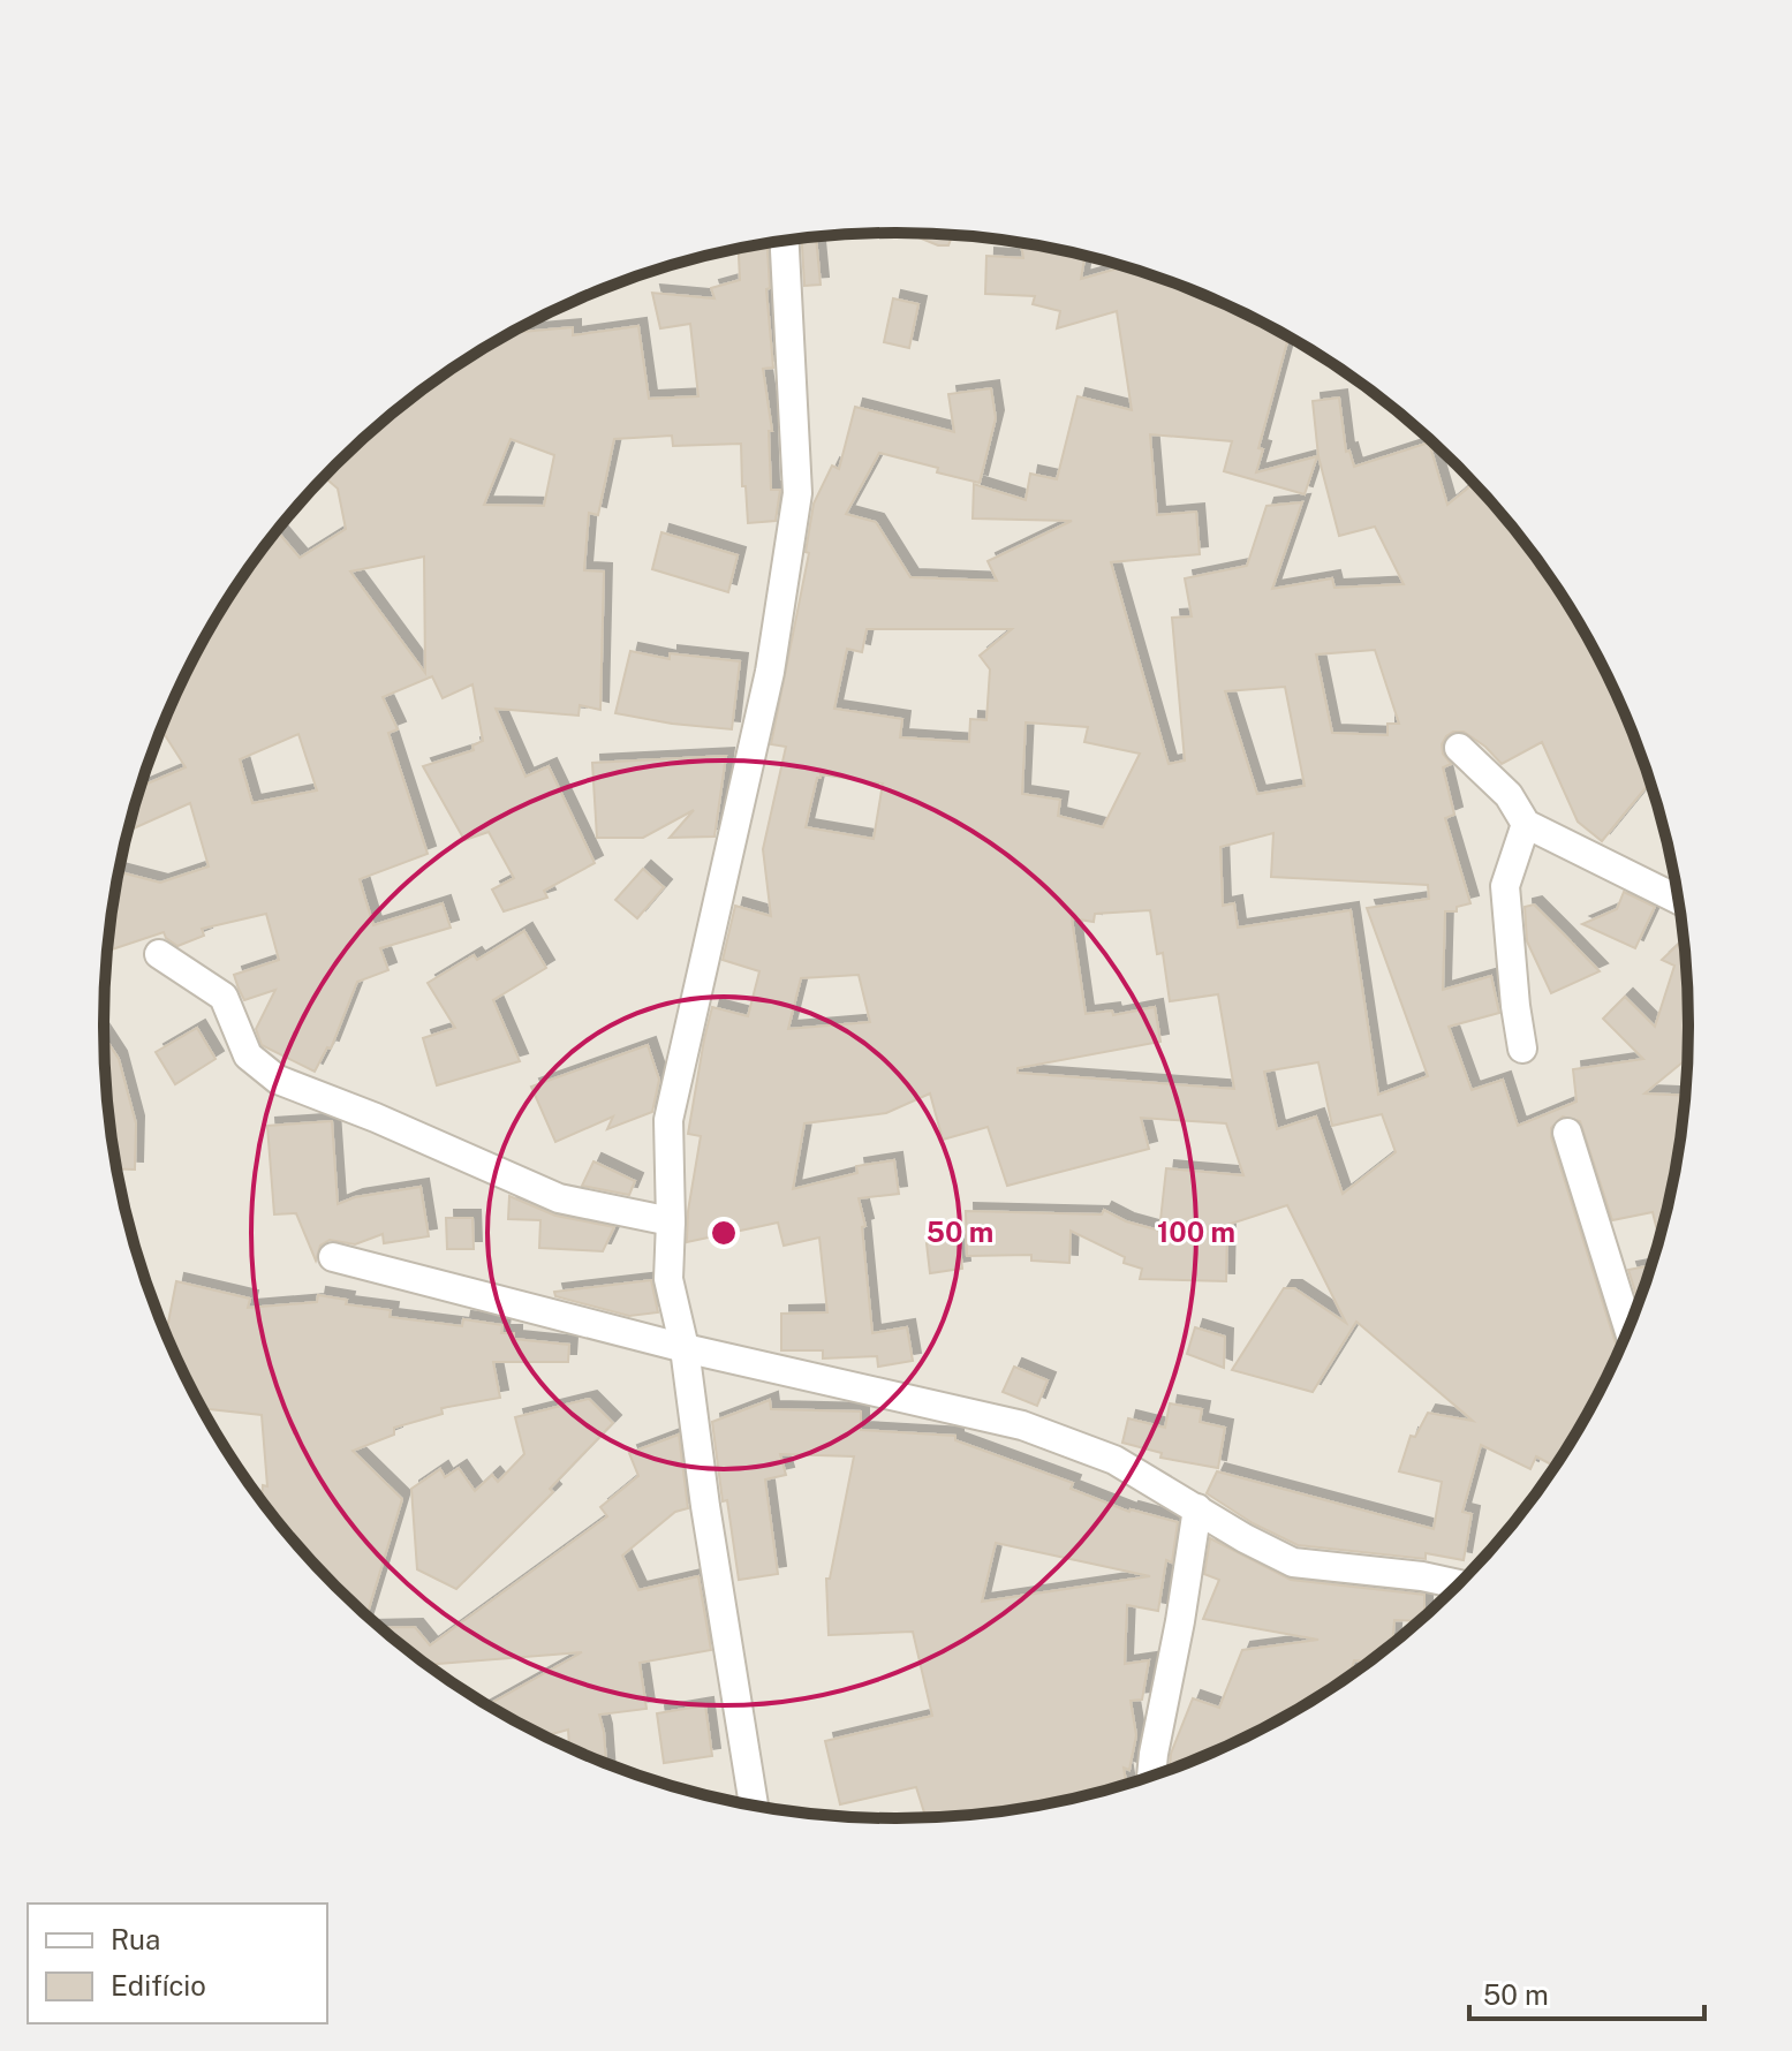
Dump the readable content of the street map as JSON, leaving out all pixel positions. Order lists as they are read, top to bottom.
{
  "legend": ["Rua", "Edifício"],
  "scale_bar": "50 m",
  "rings": ["50 m", "100 m"]
}
